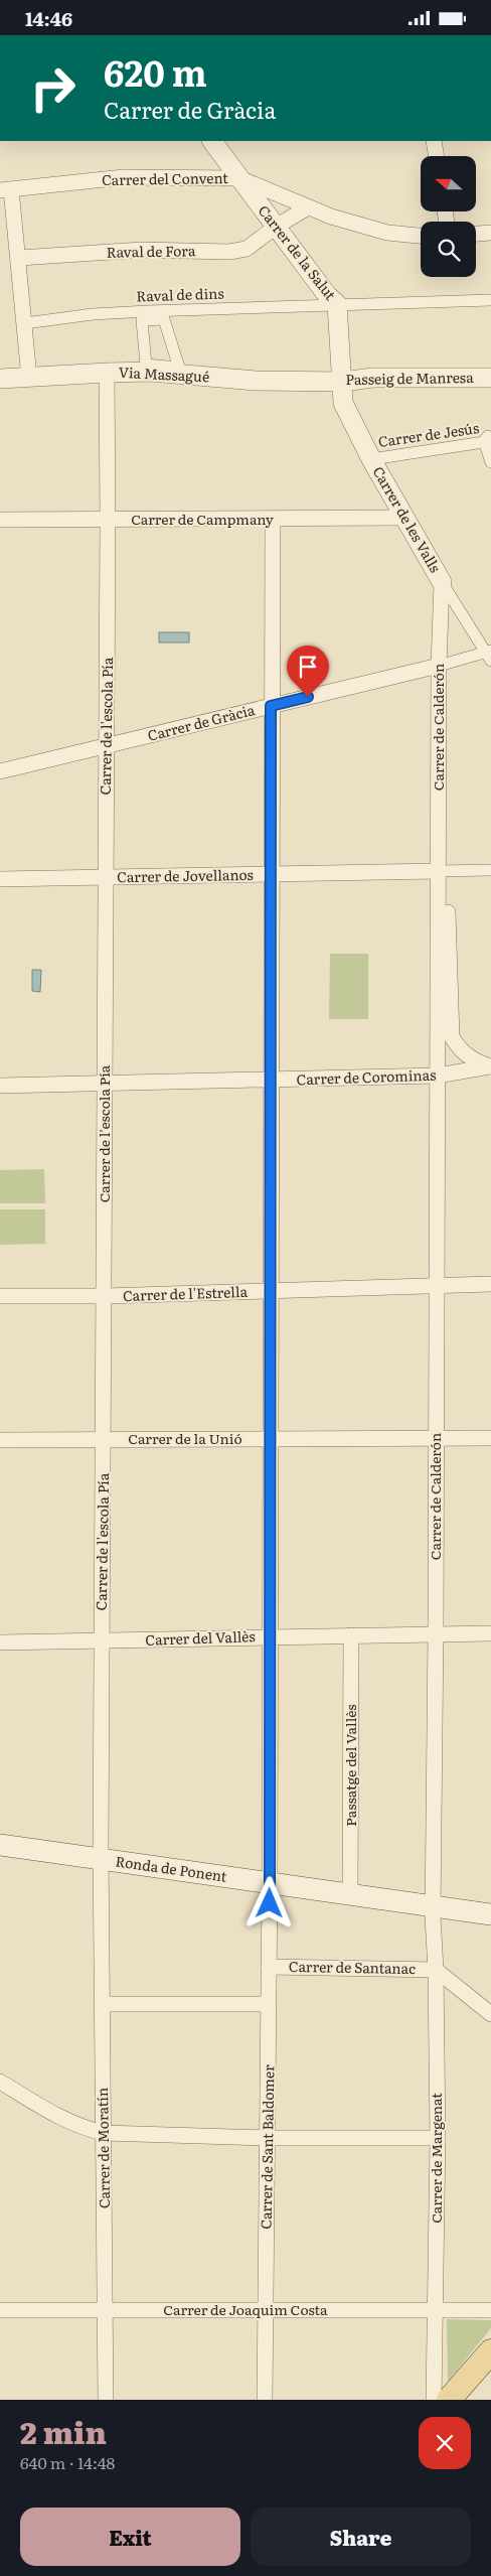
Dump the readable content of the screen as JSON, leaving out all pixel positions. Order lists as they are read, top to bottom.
{
  "streets": {
    "main road": ["Ronda de Ponent"],
    "street": [
      "Carrer del Convent",
      "Raval de Fora",
      "Carrer de la Salut",
      "Raval de dins",
      "Via Massagué",
      "Passeig de Manresa",
      "Carrer de Jesús",
      "Carrer de Campmany",
      "Carrer de les Valls",
      "Carrer de Gràcia",
      "Carrer de l'escola Pía",
      "Carrer de Calderón",
      "Carrer de Jovellanos",
      "Carrer de Corominas",
      "Carrer de l'Estrella",
      "Carrer de la Unió",
      "Carrer del Vallès",
      "Passatge del Vallès",
      "Carrer de Santanac",
      "Carrer de Sant Baldomer",
      "Carrer de Moratín",
      "Carrer de Margenat",
      "Carrer de Joaquim Costa"
    ]
  },
  "crossings": [
    ["Carrer del Convent", "Carrer de la Salut"],
    ["Raval de Fora", "Carrer de la Salut"],
    ["Carrer de la Salut", "Raval de dins"],
    ["Carrer de la Salut", "Via Massagué"],
    ["Carrer de la Salut", "Passeig de Manresa"],
    ["Carrer de la Salut", "Carrer de les Valls"],
    ["Via Massagué", "Passeig de Manresa"],
    ["Via Massagué", "Carrer de les Valls"],
    ["Via Massagué", "Carrer de l'escola Pía"],
    ["Passeig de Manresa", "Carrer de les Valls"],
    ["Carrer de Jesús", "Carrer de les Valls"],
    ["Carrer de Campmany", "Carrer de les Valls"],
    ["Carrer de Campmany", "Carrer de l'escola Pía"],
    ["Carrer de Campmany", "Carrer de Sant Baldomer"],
    ["Carrer de les Valls", "Carrer de Gràcia"],
    ["Carrer de les Valls", "Carrer de Calderón"],
    ["Carrer de Gràcia", "Carrer de l'escola Pía"],
    ["Carrer de Gràcia", "Carrer de Calderón"],
    ["Carrer de Gràcia", "Carrer de Sant Baldomer"],
    ["Carrer de l'escola Pía", "Carrer de Jovellanos"],
    ["Carrer de l'escola Pía", "Carrer de Corominas"],
    ["Carrer de l'escola Pía", "Carrer de l'Estrella"],
    ["Carrer de l'escola Pía", "Carrer de la Unió"],
    ["Carrer de l'escola Pía", "Carrer del Vallès"],
    ["Carrer de l'escola Pía", "Ronda de Ponent"],
    ["Carrer de l'escola Pía", "Carrer de Moratín"],
    ["Carrer de Calderón", "Carrer de Jovellanos"],
    ["Carrer de Calderón", "Carrer de Corominas"],
    ["Carrer de Calderón", "Carrer de l'Estrella"],
    ["Carrer de Calderón", "Carrer de la Unió"],
    ["Carrer de Calderón", "Carrer del Vallès"],
    ["Carrer de Calderón", "Ronda de Ponent"],
    ["Carrer de Calderón", "Carrer de Margenat"],
    ["Carrer de Jovellanos", "Carrer de Sant Baldomer"],
    ["Carrer de Corominas", "Carrer de Sant Baldomer"],
    ["Carrer de l'Estrella", "Carrer de Sant Baldomer"],
    ["Carrer de la Unió", "Carrer de Sant Baldomer"],
    ["Carrer del Vallès", "Passatge del Vallès"],
    ["Carrer del Vallès", "Carrer de Sant Baldomer"],
    ["Passatge del Vallès", "Ronda de Ponent"],
    ["Ronda de Ponent", "Carrer de Sant Baldomer"],
    ["Ronda de Ponent", "Carrer de Margenat"],
    ["Carrer de Santanac", "Carrer de Sant Baldomer"],
    ["Carrer de Santanac", "Carrer de Margenat"],
    ["Carrer de Sant Baldomer", "Carrer de Joaquim Costa"],
    ["Carrer de Moratín", "Carrer de Joaquim Costa"],
    ["Carrer de Margenat", "Carrer de Joaquim Costa"]
  ],
  "north": "left",
  "page": {
    "status": "14:46",
    "turn": ["620 m", "Carrer de Gràcia"],
    "heading": ["2 min", "640 m · 14:48"],
    "buttons": ["Exit", "Share"]
  }
}
